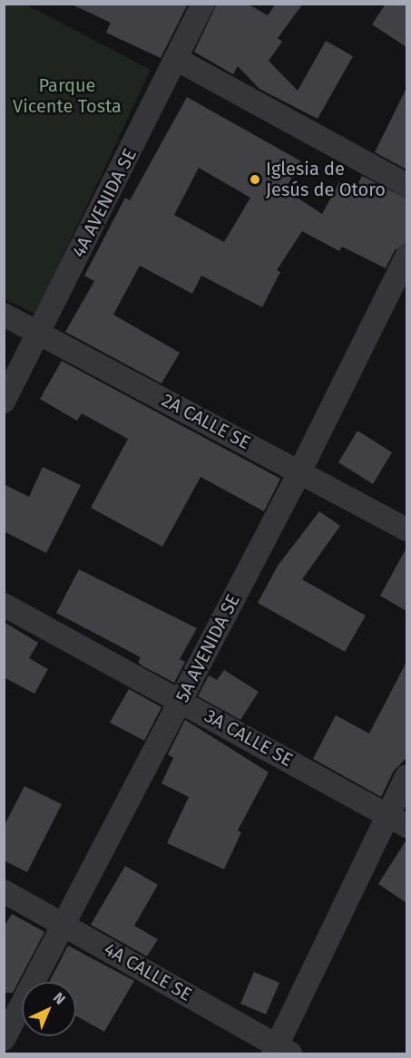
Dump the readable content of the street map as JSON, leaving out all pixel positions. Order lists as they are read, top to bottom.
{
  "streets": {
    "street": [
      "4A AVENIDA SE",
      "2A CALLE SE",
      "5A AVENIDA SE",
      "3A CALLE SE",
      "4A CALLE SE"
    ]
  },
  "crossings": [
    ["4A AVENIDA SE", "2A CALLE SE"],
    ["2A CALLE SE", "5A AVENIDA SE"],
    ["5A AVENIDA SE", "3A CALLE SE"],
    ["5A AVENIDA SE", "4A CALLE SE"]
  ],
  "parks": ["Parque Vicente Tosta"],
  "places": ["Iglesia de Jesús de Otoro"],
  "north": "top right"
}
